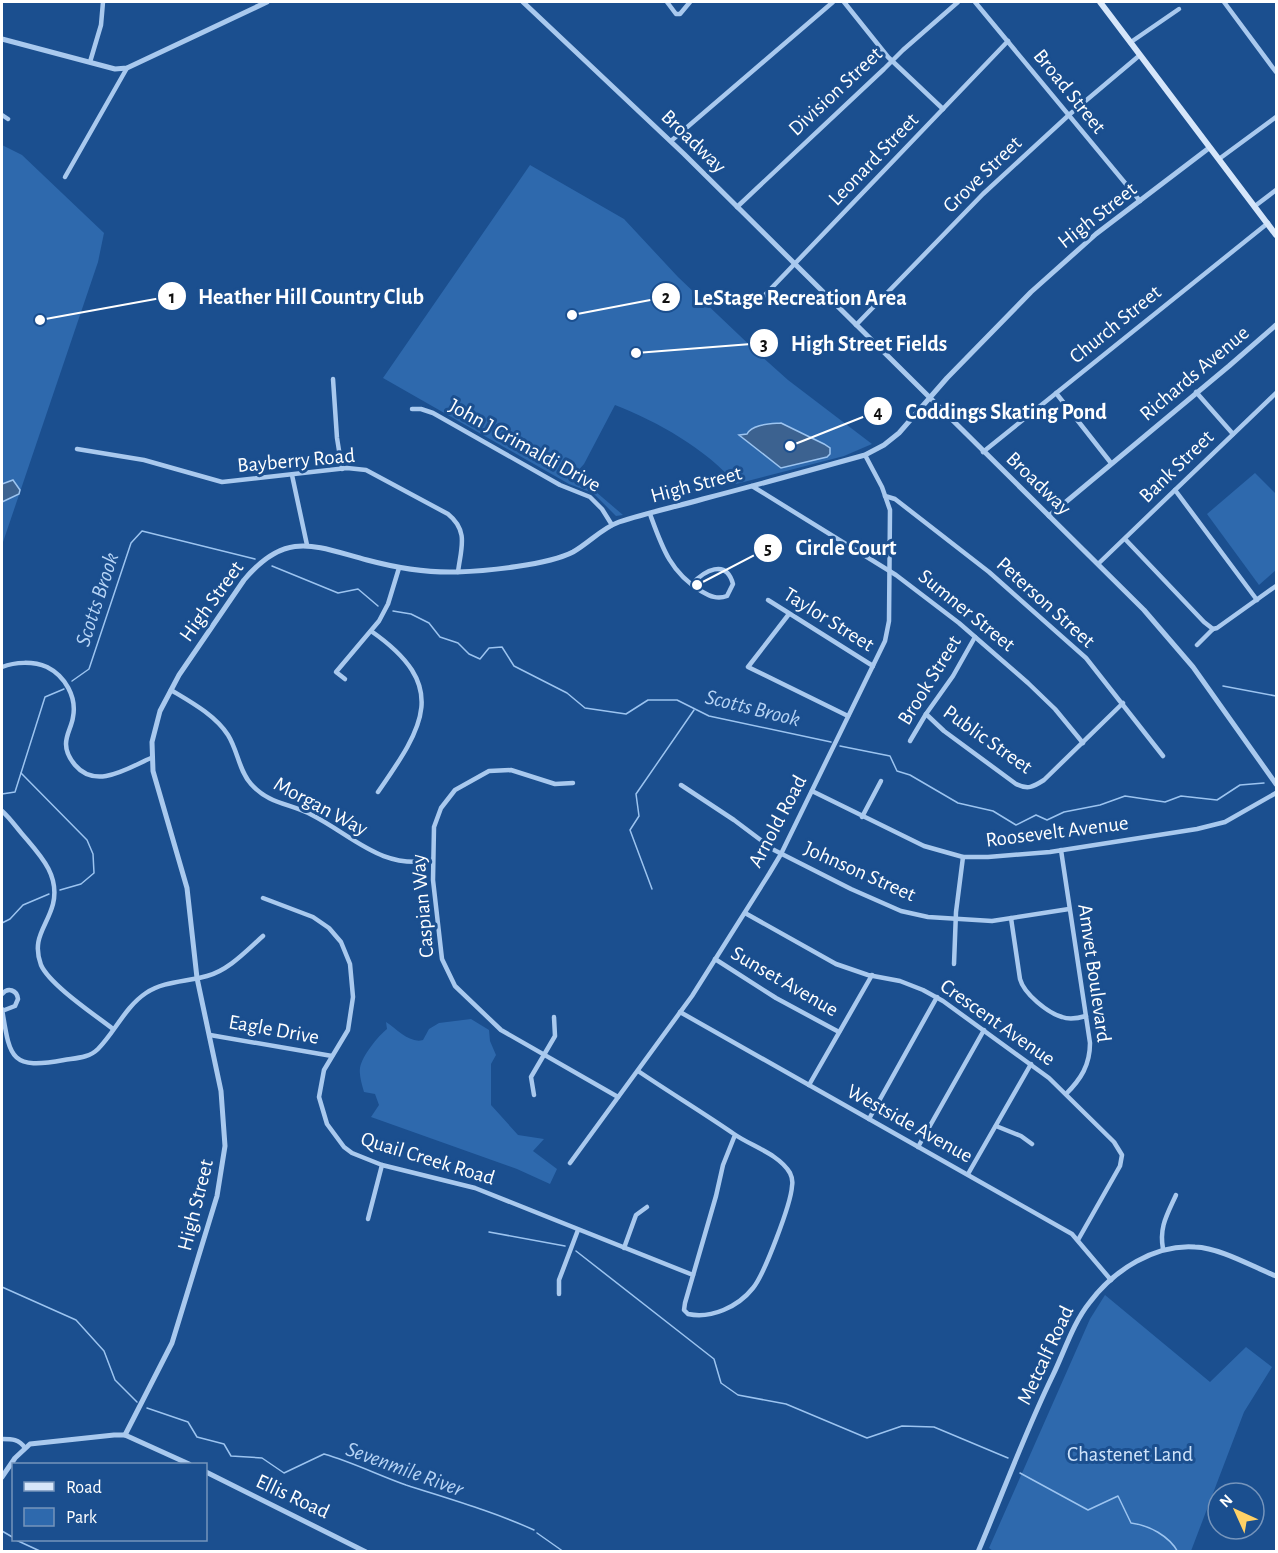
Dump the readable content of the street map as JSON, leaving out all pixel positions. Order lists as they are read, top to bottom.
{
  "streets": {
    "street": [
      "Division Street",
      "Broad Street",
      "Broadway",
      "Leonard Street",
      "Grove Street",
      "High Street",
      "Church Street",
      "Richards Avenue",
      "John J Grimaldi Drive",
      "Bayberry Road",
      "Bank Street",
      "Peterson Street",
      "Sumner Street",
      "Taylor Street",
      "Brook Street",
      "Public Street",
      "Morgan Way",
      "Arnold Road",
      "Roosevelt Avenue",
      "Johnson Street",
      "Caspian Way",
      "Amvet Boulevard",
      "Sunset Avenue",
      "Crescent Avenue",
      "Eagle Drive",
      "Westside Avenue",
      "Quail Creek Road",
      "Metcalf Road",
      "Ellis Road"
    ]
  },
  "crossings": [
    ["Division Street", "Broadway"],
    ["Broad Street", "Leonard Street"],
    ["Broad Street", "Grove Street"],
    ["Broad Street", "High Street"],
    ["Broadway", "Leonard Street"],
    ["Broadway", "Grove Street"],
    ["Broadway", "High Street"],
    ["Broadway", "Church Street"],
    ["Broadway", "Richards Avenue"],
    ["Broadway", "Bank Street"],
    ["High Street", "John J Grimaldi Drive"],
    ["High Street", "Bayberry Road"],
    ["High Street", "Sumner Street"],
    ["High Street", "Morgan Way"],
    ["High Street", "Arnold Road"],
    ["High Street", "Eagle Drive"],
    ["Peterson Street", "Arnold Road"],
    ["Sumner Street", "Brook Street"],
    ["Sumner Street", "Public Street"],
    ["Sumner Street", "Arnold Road"],
    ["Taylor Street", "Arnold Road"],
    ["Brook Street", "Public Street"],
    ["Morgan Way", "Caspian Way"],
    ["Arnold Road", "Roosevelt Avenue"],
    ["Arnold Road", "Johnson Street"],
    ["Arnold Road", "Caspian Way"],
    ["Arnold Road", "Sunset Avenue"],
    ["Arnold Road", "Crescent Avenue"],
    ["Arnold Road", "Westside Avenue"],
    ["Roosevelt Avenue", "Amvet Boulevard"],
    ["Johnson Street", "Amvet Boulevard"],
    ["Amvet Boulevard", "Crescent Avenue"],
    ["Crescent Avenue", "Westside Avenue"],
    ["Eagle Drive", "Quail Creek Road"],
    ["Westside Avenue", "Metcalf Road"]
  ],
  "water": ["Scotts Brook", "Sevenmile River"],
  "parks": ["Chastenet Land"],
  "places": [
    "LeStage Recreation Area",
    "Heather Hill Country Club",
    "High Street Fields",
    "Coddings Skating Pond",
    "Circle Court"
  ],
  "legend": ["Road", "Park"],
  "north": "top left"
}
